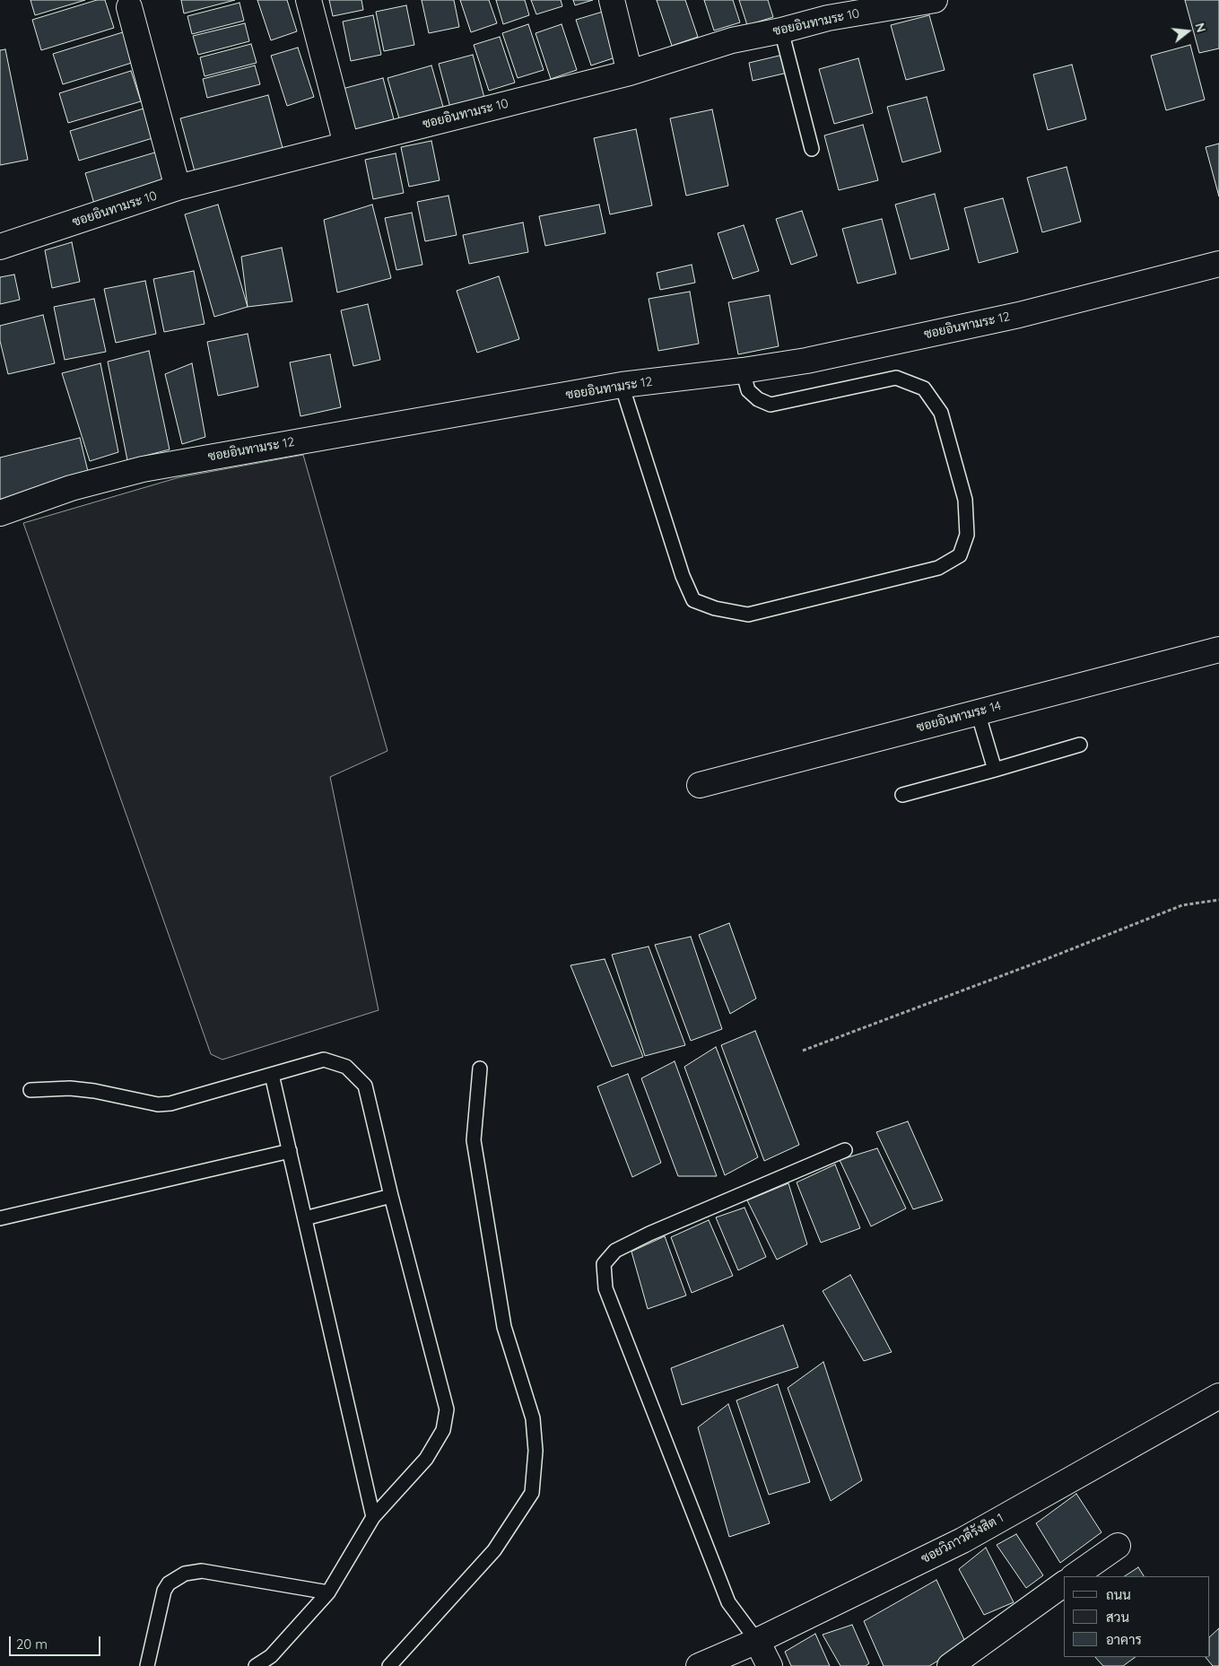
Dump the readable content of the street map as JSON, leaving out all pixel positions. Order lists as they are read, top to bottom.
{
  "streets": {
    "street": [
      "ซอยอินทามระ 10",
      "ซอยอินทามระ 12",
      "ซอยอินทามระ 14",
      "ซอยวิภาวดีรังสิต 1"
    ]
  },
  "legend": ["ถนน", "สวน", "อาคาร"],
  "scale_bar": "20 m",
  "north": "right"
}
